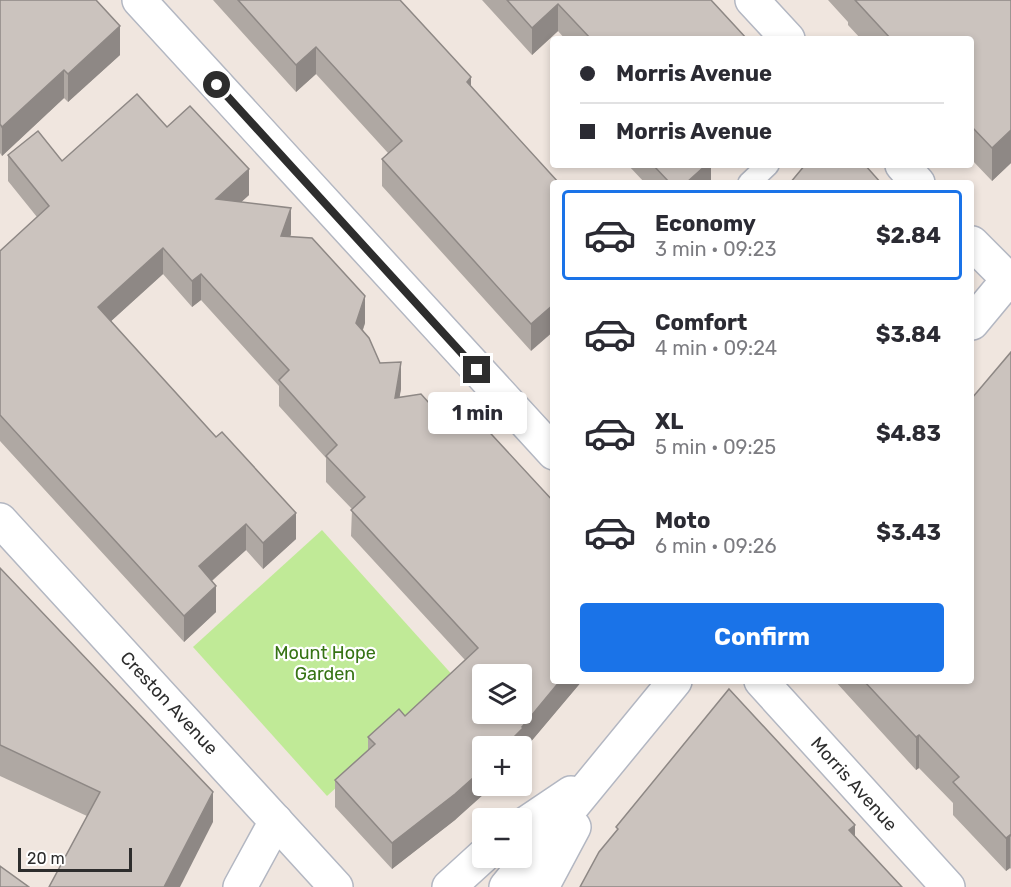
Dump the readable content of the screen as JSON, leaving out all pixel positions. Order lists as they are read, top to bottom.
{
  "streets": {
    "street": ["Creston Avenue", "Morris Avenue"]
  },
  "parks": ["Mount Hope Garden"],
  "scale_bar": "20 m",
  "page": {
    "banner": ["Morris Avenue", "Morris Avenue"],
    "list": [
      {
        "name": "Economy",
        "note": "3 min · 09:23",
        "value": "$2.84"
      },
      {
        "name": "Comfort",
        "note": "4 min · 09:24",
        "value": "$3.84"
      },
      {
        "name": "XL",
        "note": "5 min · 09:25",
        "value": "$4.83"
      },
      {
        "name": "Moto",
        "note": "6 min · 09:26",
        "value": "$3.43"
      }
    ],
    "bubble": "1 min",
    "buttons": "Confirm",
    "map_buttons": ["+", "−"],
    "scale": "20 m"
  }
}
